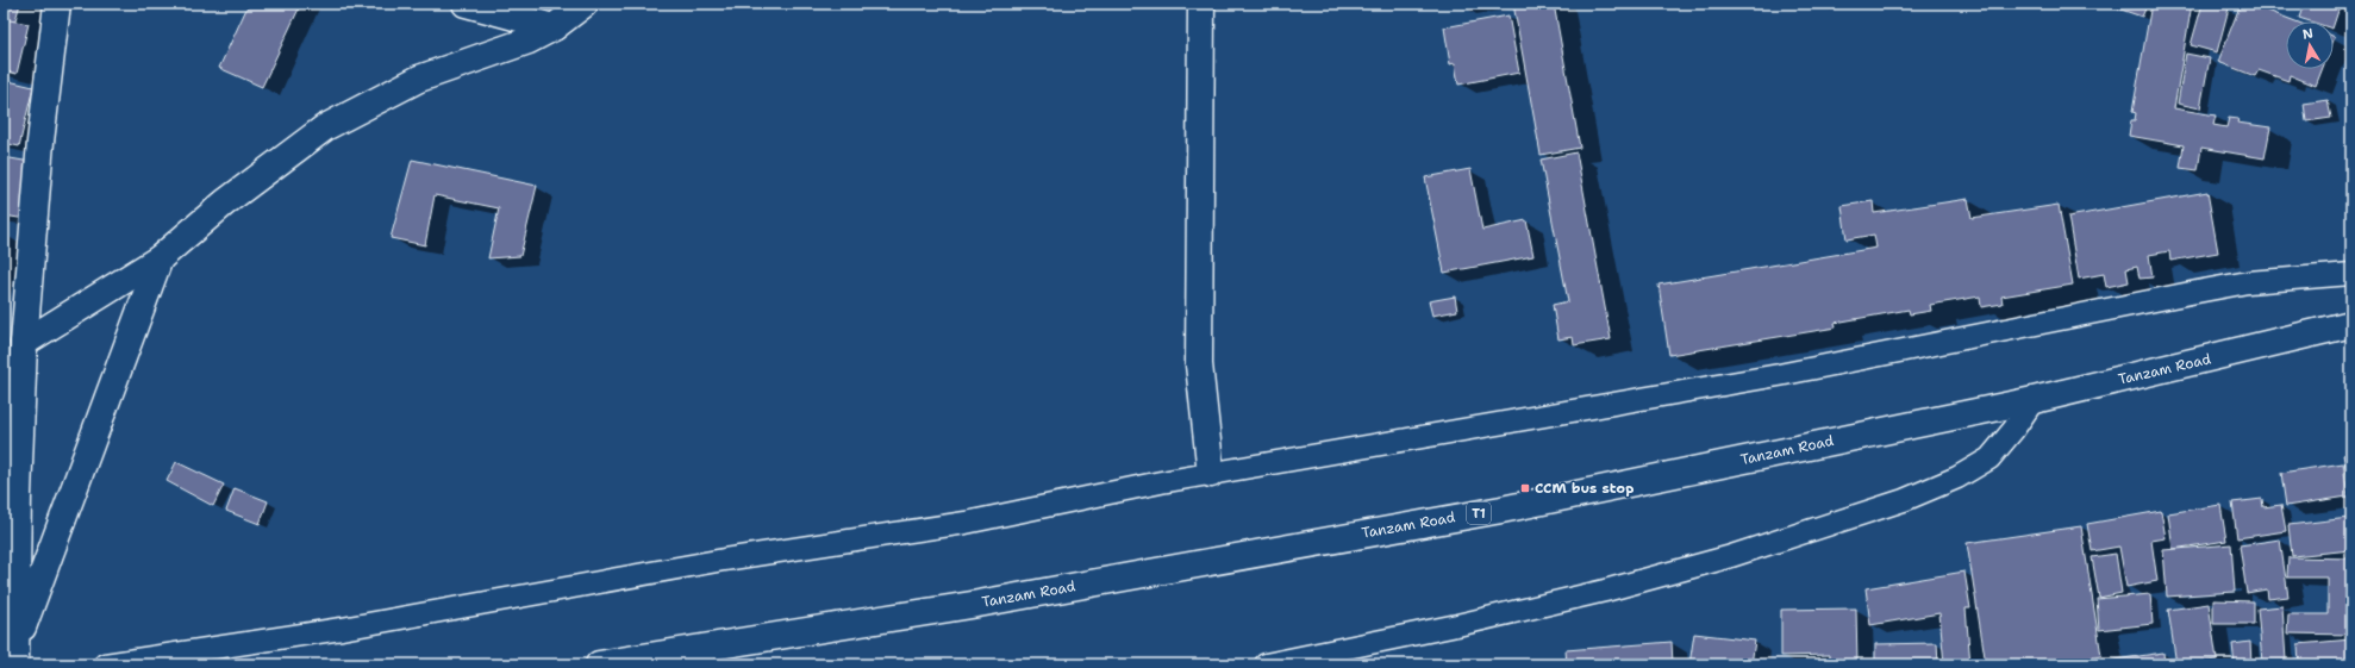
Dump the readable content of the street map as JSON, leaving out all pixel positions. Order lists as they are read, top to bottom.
{
  "streets": {
    "main road": ["Tanzam Road", "T1"]
  },
  "places": {
    "transit": ["CCM bus stop"]
  },
  "north": "top"
}
